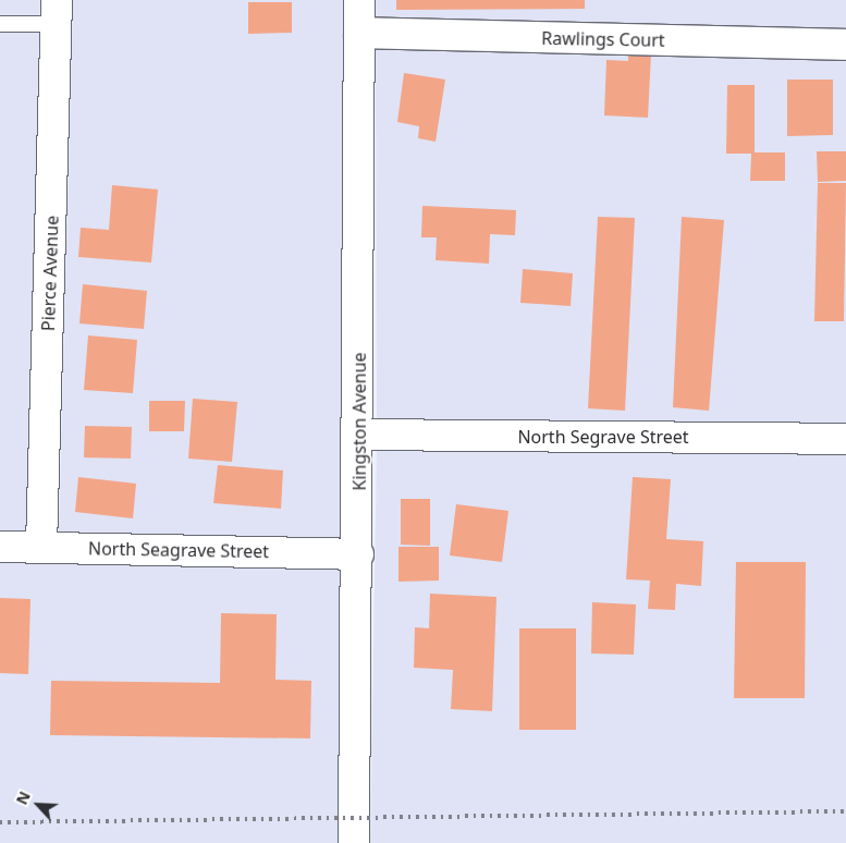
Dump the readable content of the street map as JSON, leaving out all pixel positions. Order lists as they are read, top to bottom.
{
  "streets": {
    "street": [
      "Rawlings Court",
      "Pierce Avenue",
      "Kingston Avenue",
      "North Segrave Street",
      "North Seagrave Street"
    ]
  },
  "crossings": [
    ["Rawlings Court", "Kingston Avenue"],
    ["Pierce Avenue", "North Seagrave Street"],
    ["Kingston Avenue", "North Segrave Street"],
    ["Kingston Avenue", "North Seagrave Street"]
  ],
  "north": "top left"
}
